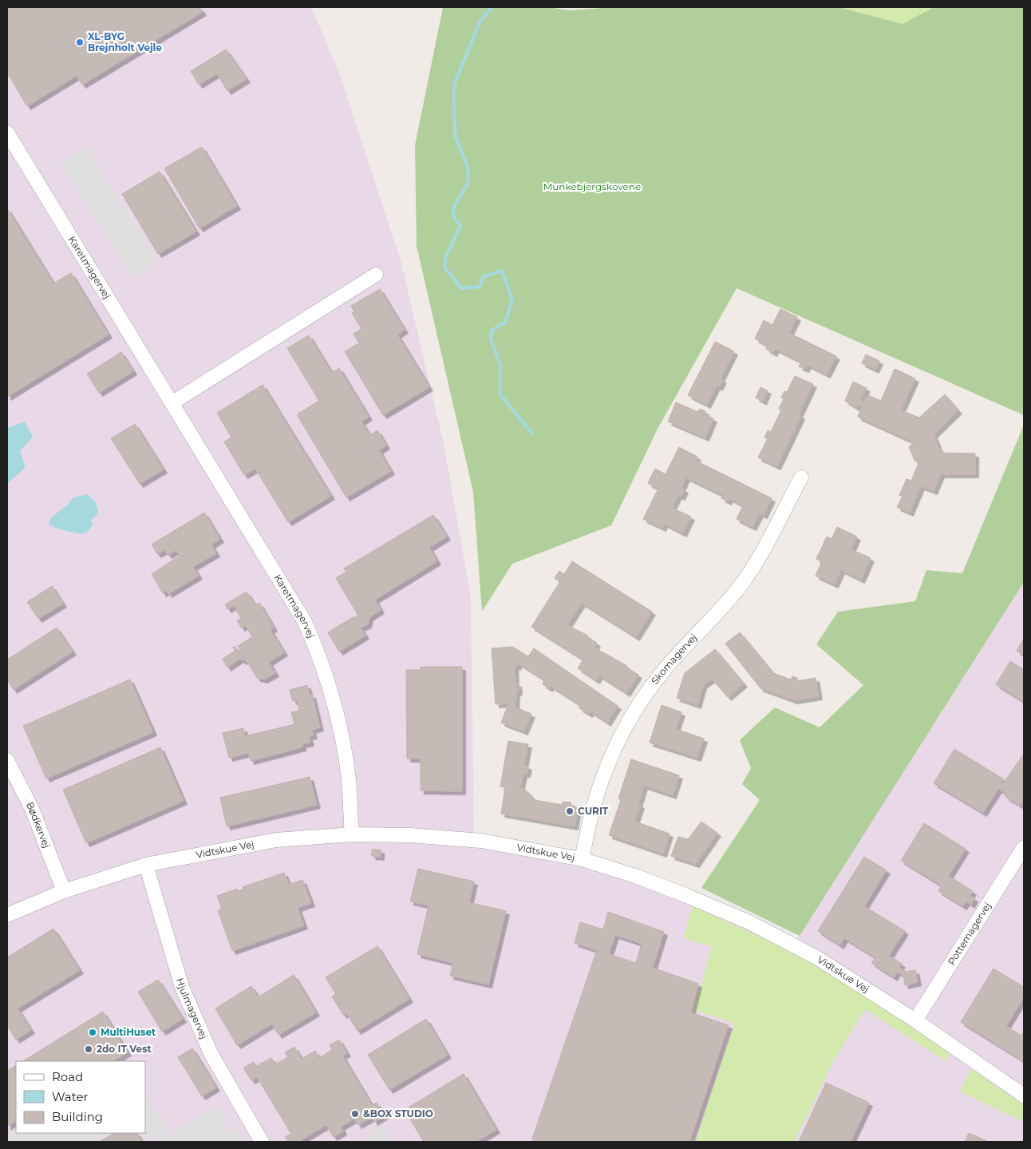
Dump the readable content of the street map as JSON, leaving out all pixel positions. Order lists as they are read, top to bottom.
{
  "streets": {
    "street": [
      "Karetmagervej",
      "Skomagervej",
      "Bødkervej",
      "Vidtskue Vej",
      "Pottemagervej",
      "Hjulmagervej"
    ]
  },
  "crossings": [
    ["Karetmagervej", "Vidtskue Vej"],
    ["Skomagervej", "Vidtskue Vej"],
    ["Bødkervej", "Vidtskue Vej"],
    ["Vidtskue Vej", "Pottemagervej"],
    ["Vidtskue Vej", "Hjulmagervej"]
  ],
  "parks": ["Munkebjergskovene"],
  "places": [
    "XL-BYG Brejnholt Vejle",
    "CURIT",
    "MultiHuset",
    "2do IT Vest",
    "&BOX STUDIO"
  ],
  "legend": ["Road", "Water", "Building"]
}
